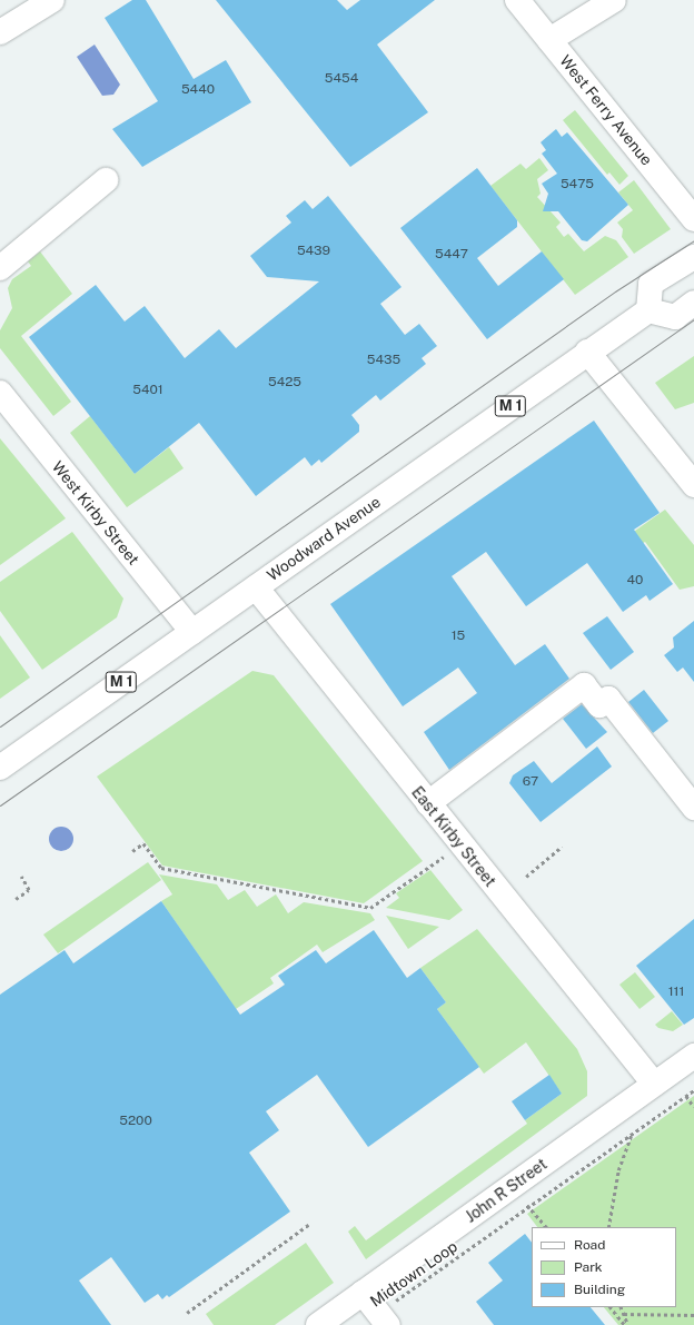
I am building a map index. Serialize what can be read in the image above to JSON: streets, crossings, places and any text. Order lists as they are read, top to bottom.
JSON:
{
  "streets": {
    "street": [
      "West Ferry Avenue",
      "M 1",
      "West Kirby Street",
      "Woodward Avenue",
      "East Kirby Street",
      "John R Street"
    ],
    "path": ["Midtown Loop"]
  },
  "crossings": [
    ["West Kirby Street", "Woodward Avenue"],
    ["Woodward Avenue", "East Kirby Street"],
    ["East Kirby Street", "John R Street"]
  ],
  "house_numbers": [
    "5454",
    "5440",
    "5475",
    "5439",
    "5447",
    "5435",
    "5425",
    "5401",
    "40",
    "15",
    "67",
    "111",
    "5200"
  ],
  "legend": ["Road", "Park", "Building"]
}
